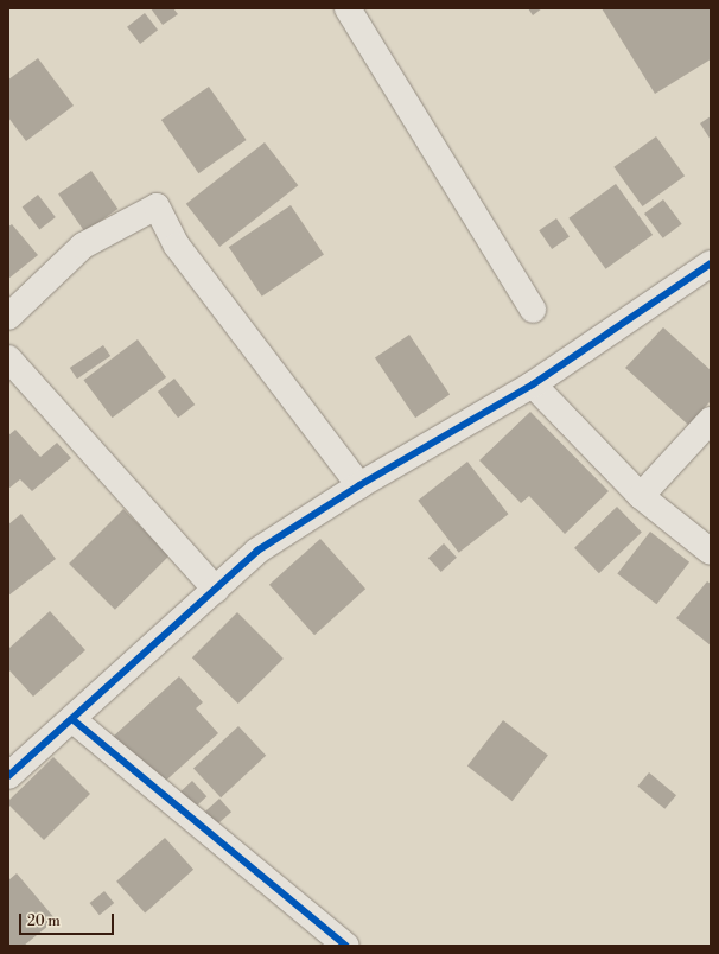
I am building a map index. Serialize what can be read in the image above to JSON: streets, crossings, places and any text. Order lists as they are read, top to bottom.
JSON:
{
  "scale_bar": "20 m"
}
